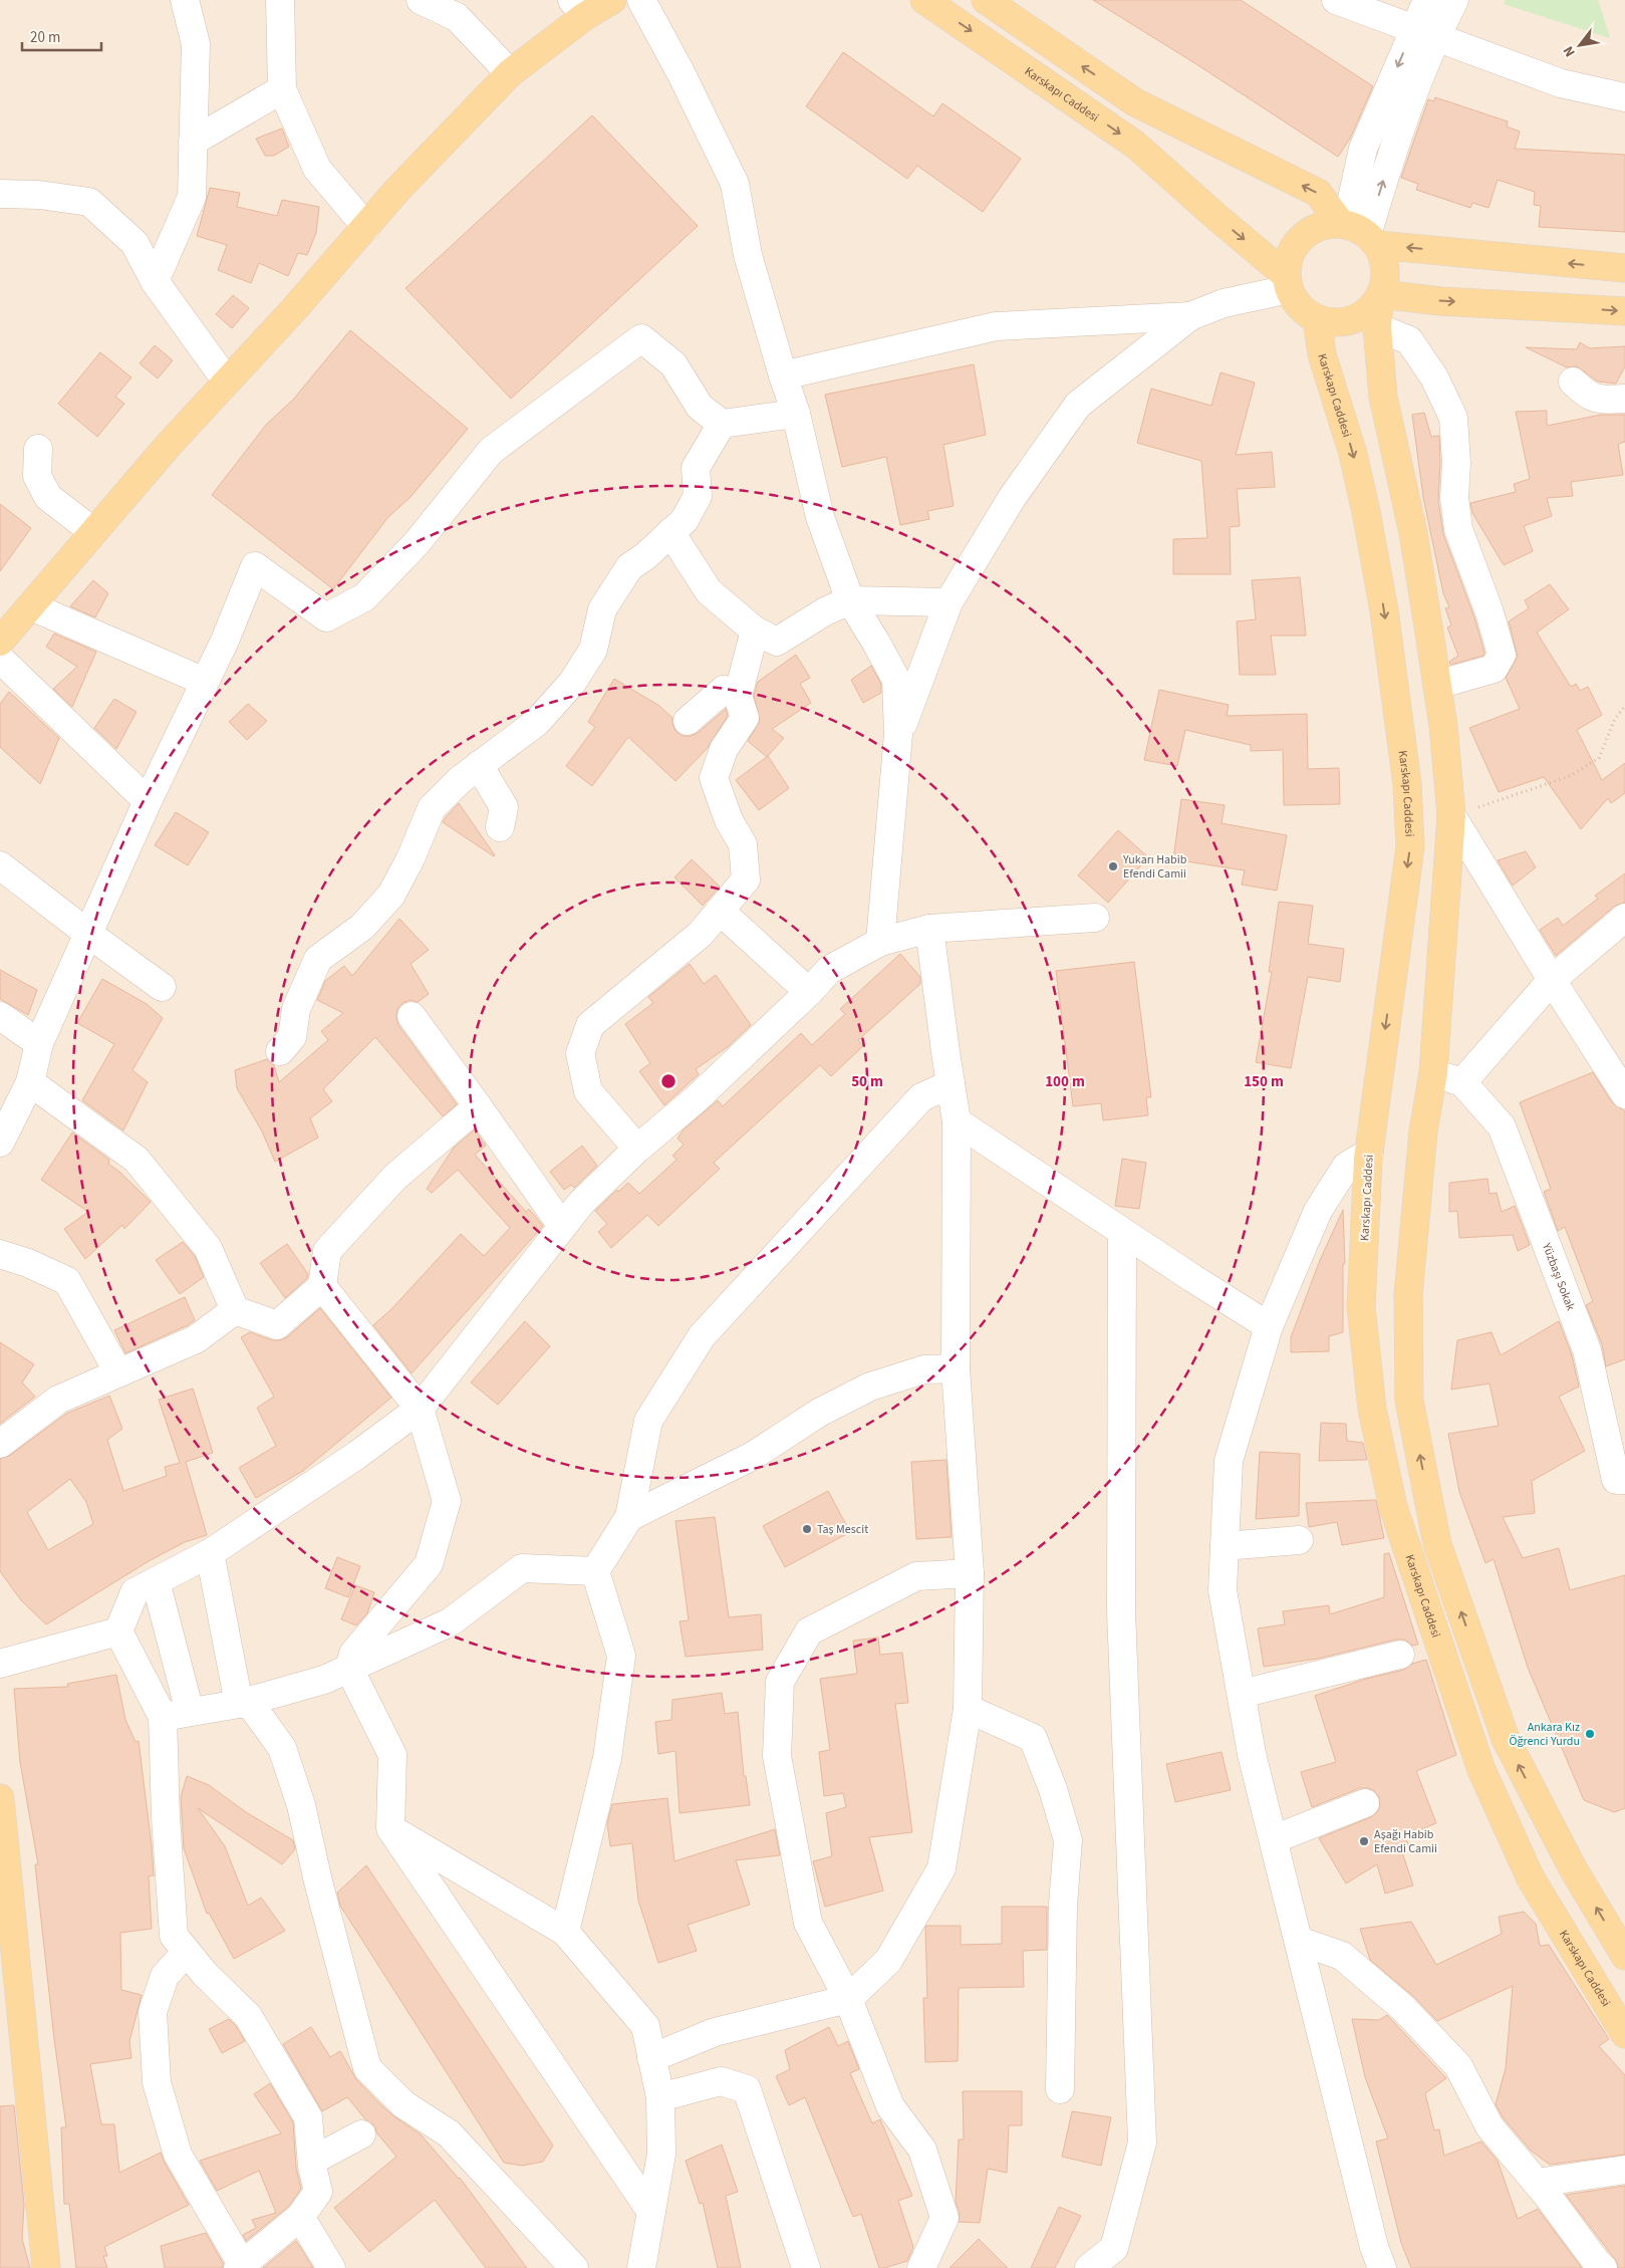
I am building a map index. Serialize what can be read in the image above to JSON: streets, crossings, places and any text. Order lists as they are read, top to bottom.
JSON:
{
  "streets": {
    "main road": ["Karskapı Caddesi"],
    "street": ["Yüzbaşı Sokak"]
  },
  "places": [
    "Yukarı Habib Efendi Camii",
    "Taş Mescit",
    "Ankara Kız Öğrenci Yurdu",
    "Aşağı Habib Efendi Camii"
  ],
  "scale_bar": "20 m",
  "north": "bottom left",
  "rings": ["50 m", "100 m", "150 m"]
}
